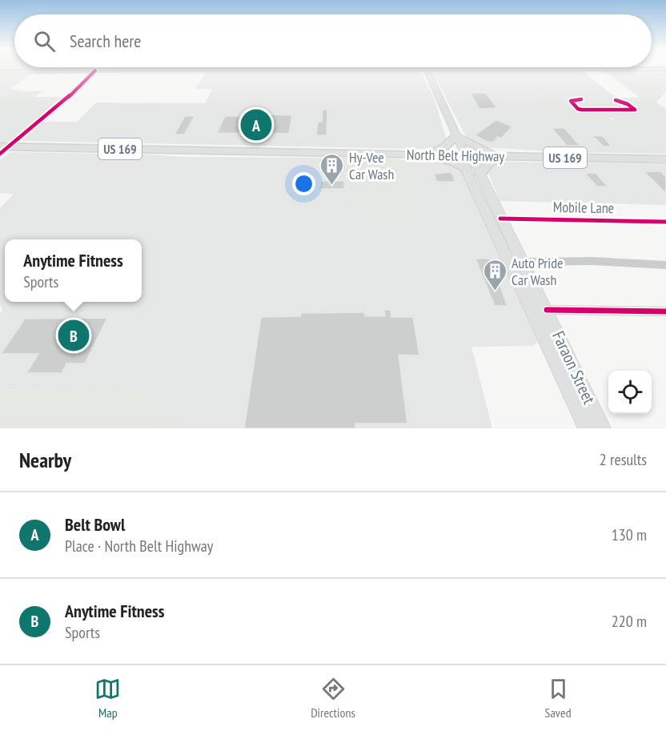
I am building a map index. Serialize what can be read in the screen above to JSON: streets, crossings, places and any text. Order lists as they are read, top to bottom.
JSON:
{
  "streets": {
    "main road": ["US 169", "North Belt Highway", "Faraon Street"],
    "street": ["Mobile Lane"]
  },
  "crossings": [
    ["North Belt Highway", "Faraon Street"],
    ["Mobile Lane", "Faraon Street"]
  ],
  "places": {
    "building": ["Hy-Vee Car Wash", "Auto Pride Car Wash"]
  },
  "page": {
    "search": "Search here",
    "pins": ["A", "B"],
    "popup": ["Anytime Fitness", "Sports"],
    "heading": ["Nearby", "2 results"],
    "list": [
      {
        "mark": "A",
        "name": "Belt Bowl",
        "note": "Place · North Belt Highway",
        "value": "130 m"
      },
      {
        "mark": "B",
        "name": "Anytime Fitness",
        "note": "Sports",
        "value": "220 m"
      }
    ],
    "nav": ["Map", "Directions", "Saved"]
  }
}
